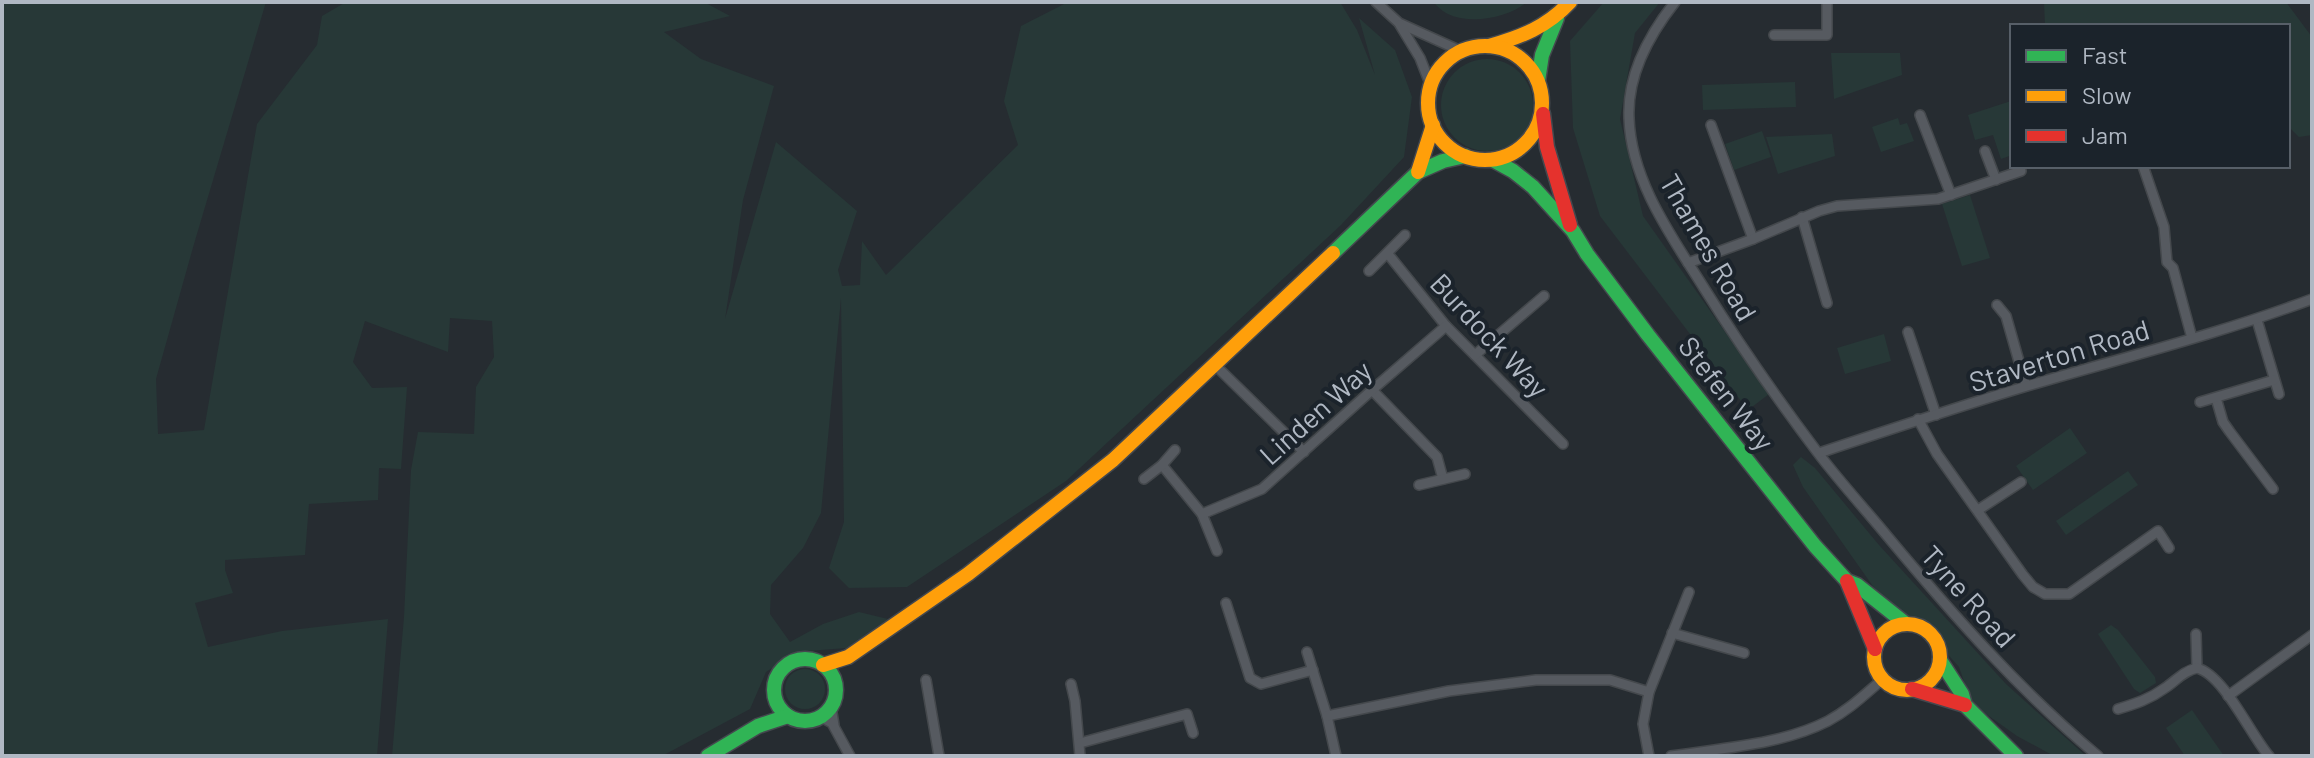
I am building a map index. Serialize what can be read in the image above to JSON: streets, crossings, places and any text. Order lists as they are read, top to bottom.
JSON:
{
  "streets": {
    "main road": ["Stefen Way"],
    "street": [
      "Thames Road",
      "Burdock Way",
      "Staverton Road",
      "Linden Way",
      "Tyne Road"
    ]
  },
  "crossings": [
    ["Thames Road", "Staverton Road"],
    ["Thames Road", "Tyne Road"],
    ["Burdock Way", "Linden Way"],
    ["Staverton Road", "Tyne Road"]
  ],
  "legend": ["Fast", "Slow", "Jam"]
}
